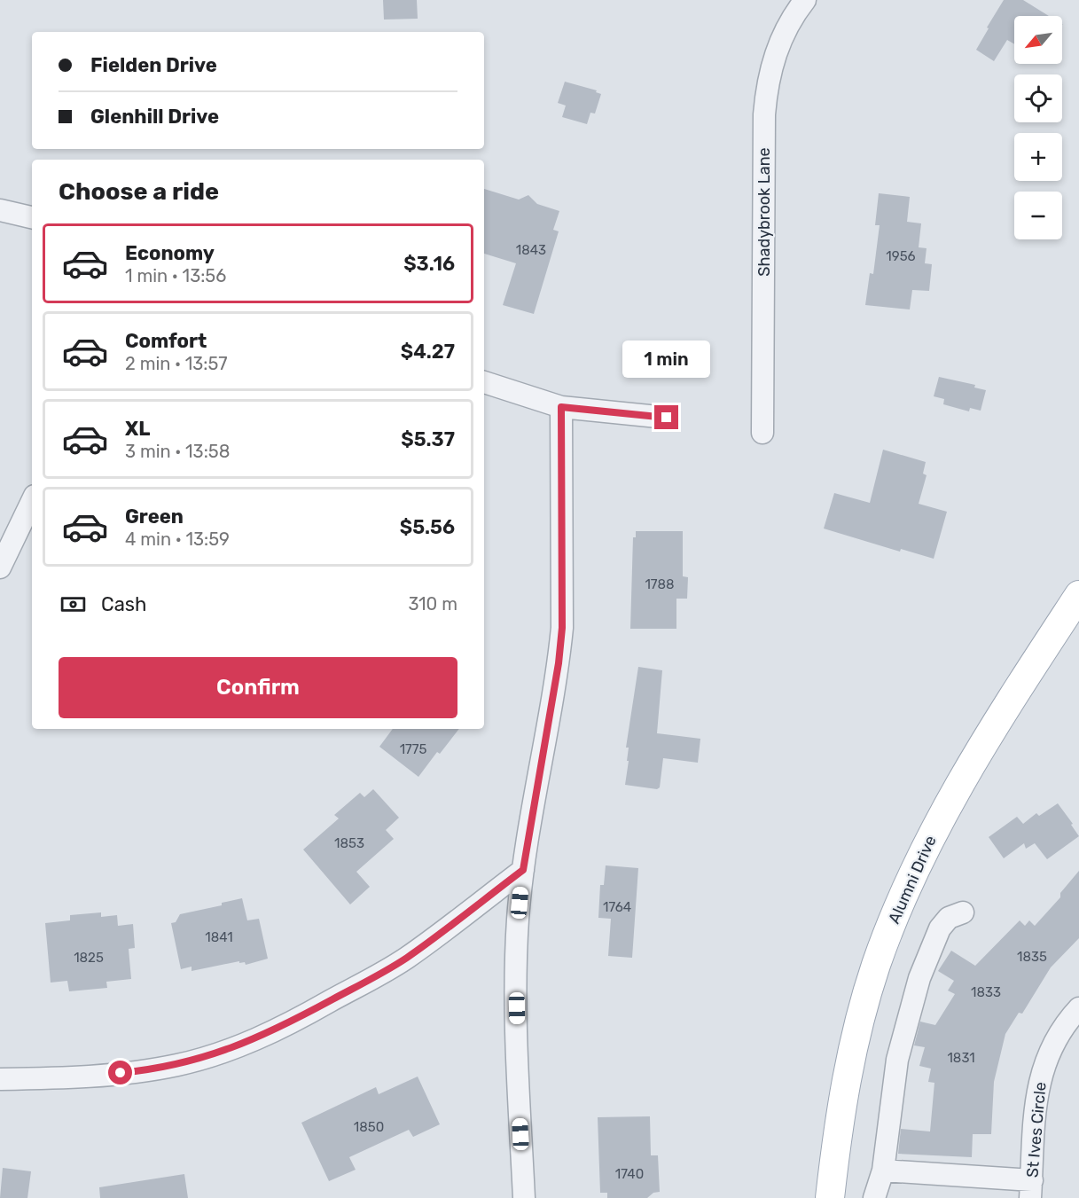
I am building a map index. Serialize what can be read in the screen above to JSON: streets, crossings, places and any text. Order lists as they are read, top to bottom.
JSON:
{
  "streets": {
    "main road": ["Alumni Drive"],
    "street": ["Shadybrook Lane", "St Ives Circle"]
  },
  "house_numbers": [
    "1843",
    "1956",
    "1788",
    "1775",
    "1853",
    "1764",
    "1841",
    "1835",
    "1825",
    "1833",
    "1831",
    "1850",
    "1740"
  ],
  "north": "bottom left",
  "page": {
    "map_buttons": ["+", "−"],
    "banner": ["Fielden Drive", "Glenhill Drive"],
    "heading": "Choose a ride",
    "list": [
      {
        "name": "Economy",
        "note": "1 min · 13:56",
        "value": "$3.16"
      },
      {
        "name": "Comfort",
        "note": "2 min · 13:57",
        "value": "$4.27"
      },
      {
        "name": "XL",
        "note": "3 min · 13:58",
        "value": "$5.37"
      },
      {
        "name": "Green",
        "note": "4 min · 13:59",
        "value": "$5.56"
      }
    ],
    "bubble": "1 min",
    "pay": ["Cash", "310 m"],
    "buttons": "Confirm"
  }
}
